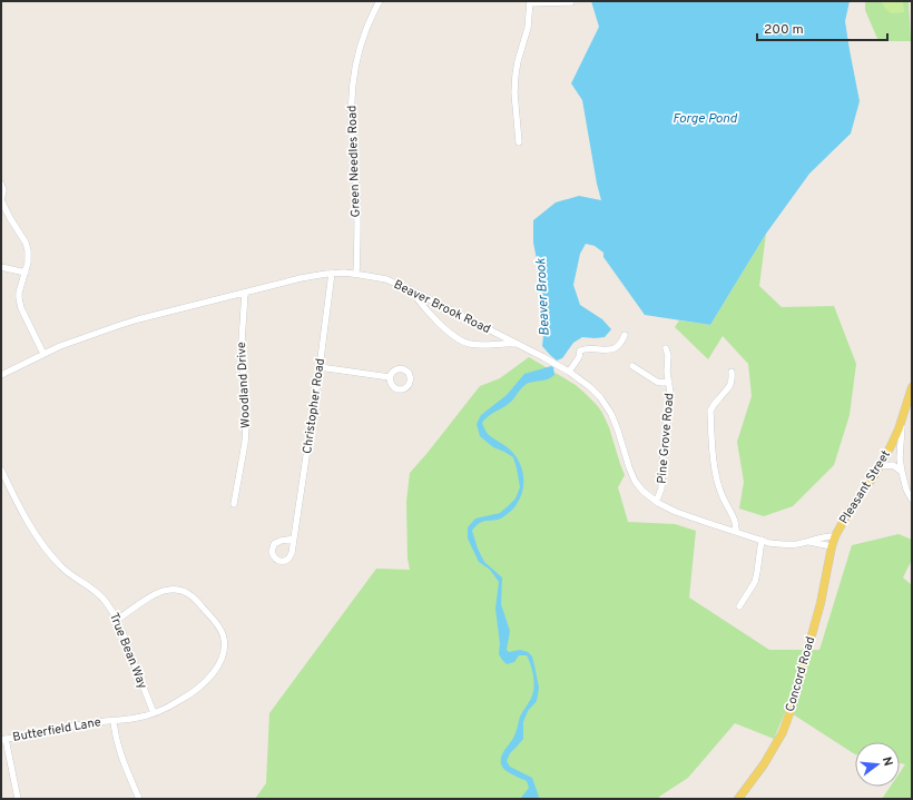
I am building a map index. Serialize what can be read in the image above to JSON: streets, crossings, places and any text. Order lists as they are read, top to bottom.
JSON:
{
  "streets": {
    "main road": ["Pleasant Street", "Concord Road"],
    "street": [
      "Green Needles Road",
      "Beaver Brook Road",
      "Woodland Drive",
      "Christopher Road",
      "Pine Grove Road",
      "True Bean Way",
      "Butterfield Lane"
    ]
  },
  "crossings": [
    ["Green Needles Road", "Beaver Brook Road"],
    ["Beaver Brook Road", "Woodland Drive"],
    ["Beaver Brook Road", "Christopher Road"],
    ["Beaver Brook Road", "Pine Grove Road"],
    ["Beaver Brook Road", "Pleasant Street"],
    ["Beaver Brook Road", "Concord Road"],
    ["Pleasant Street", "Concord Road"],
    ["True Bean Way", "Butterfield Lane"]
  ],
  "water": ["Forge Pond", "Beaver Brook"],
  "scale_bar": "200 m",
  "north": "right"
}
